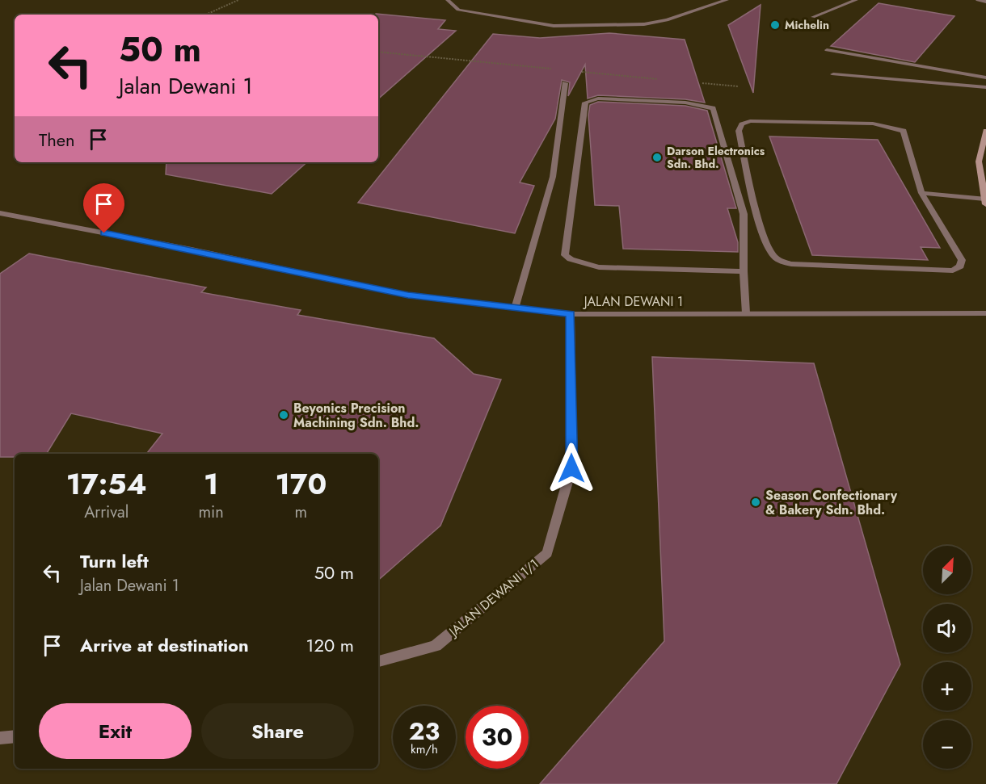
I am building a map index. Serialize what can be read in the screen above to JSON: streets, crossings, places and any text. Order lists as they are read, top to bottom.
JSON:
{
  "streets": {
    "street": ["JALAN DEWANI 1", "JALAN DEWANI 1/1"]
  },
  "crossings": [
    ["JALAN DEWANI 1", "JALAN DEWANI 1/1"]
  ],
  "places": [
    "Michelin",
    "Darson Electronics Sdn. Bhd.",
    "Beyonics Precision Machining Sdn. Bhd.",
    "Season Confectionary & Bakery Sdn. Bhd."
  ],
  "north": "top right",
  "page": {
    "turn": ["50 m", "Jalan Dewani 1"],
    "then": "Then",
    "eta": [
      "17:54",
      "Arrival",
      "1",
      "min",
      "170",
      "m"
    ],
    "list": [
      {
        "name": "Turn left",
        "note": "Jalan Dewani 1",
        "value": "50 m"
      },
      {
        "name": "Arrive at destination",
        "value": "120 m"
      }
    ],
    "map_buttons": ["+", "−"],
    "buttons": ["Exit", "Share"],
    "speed": "23 km/h",
    "limit": "30"
  }
}
